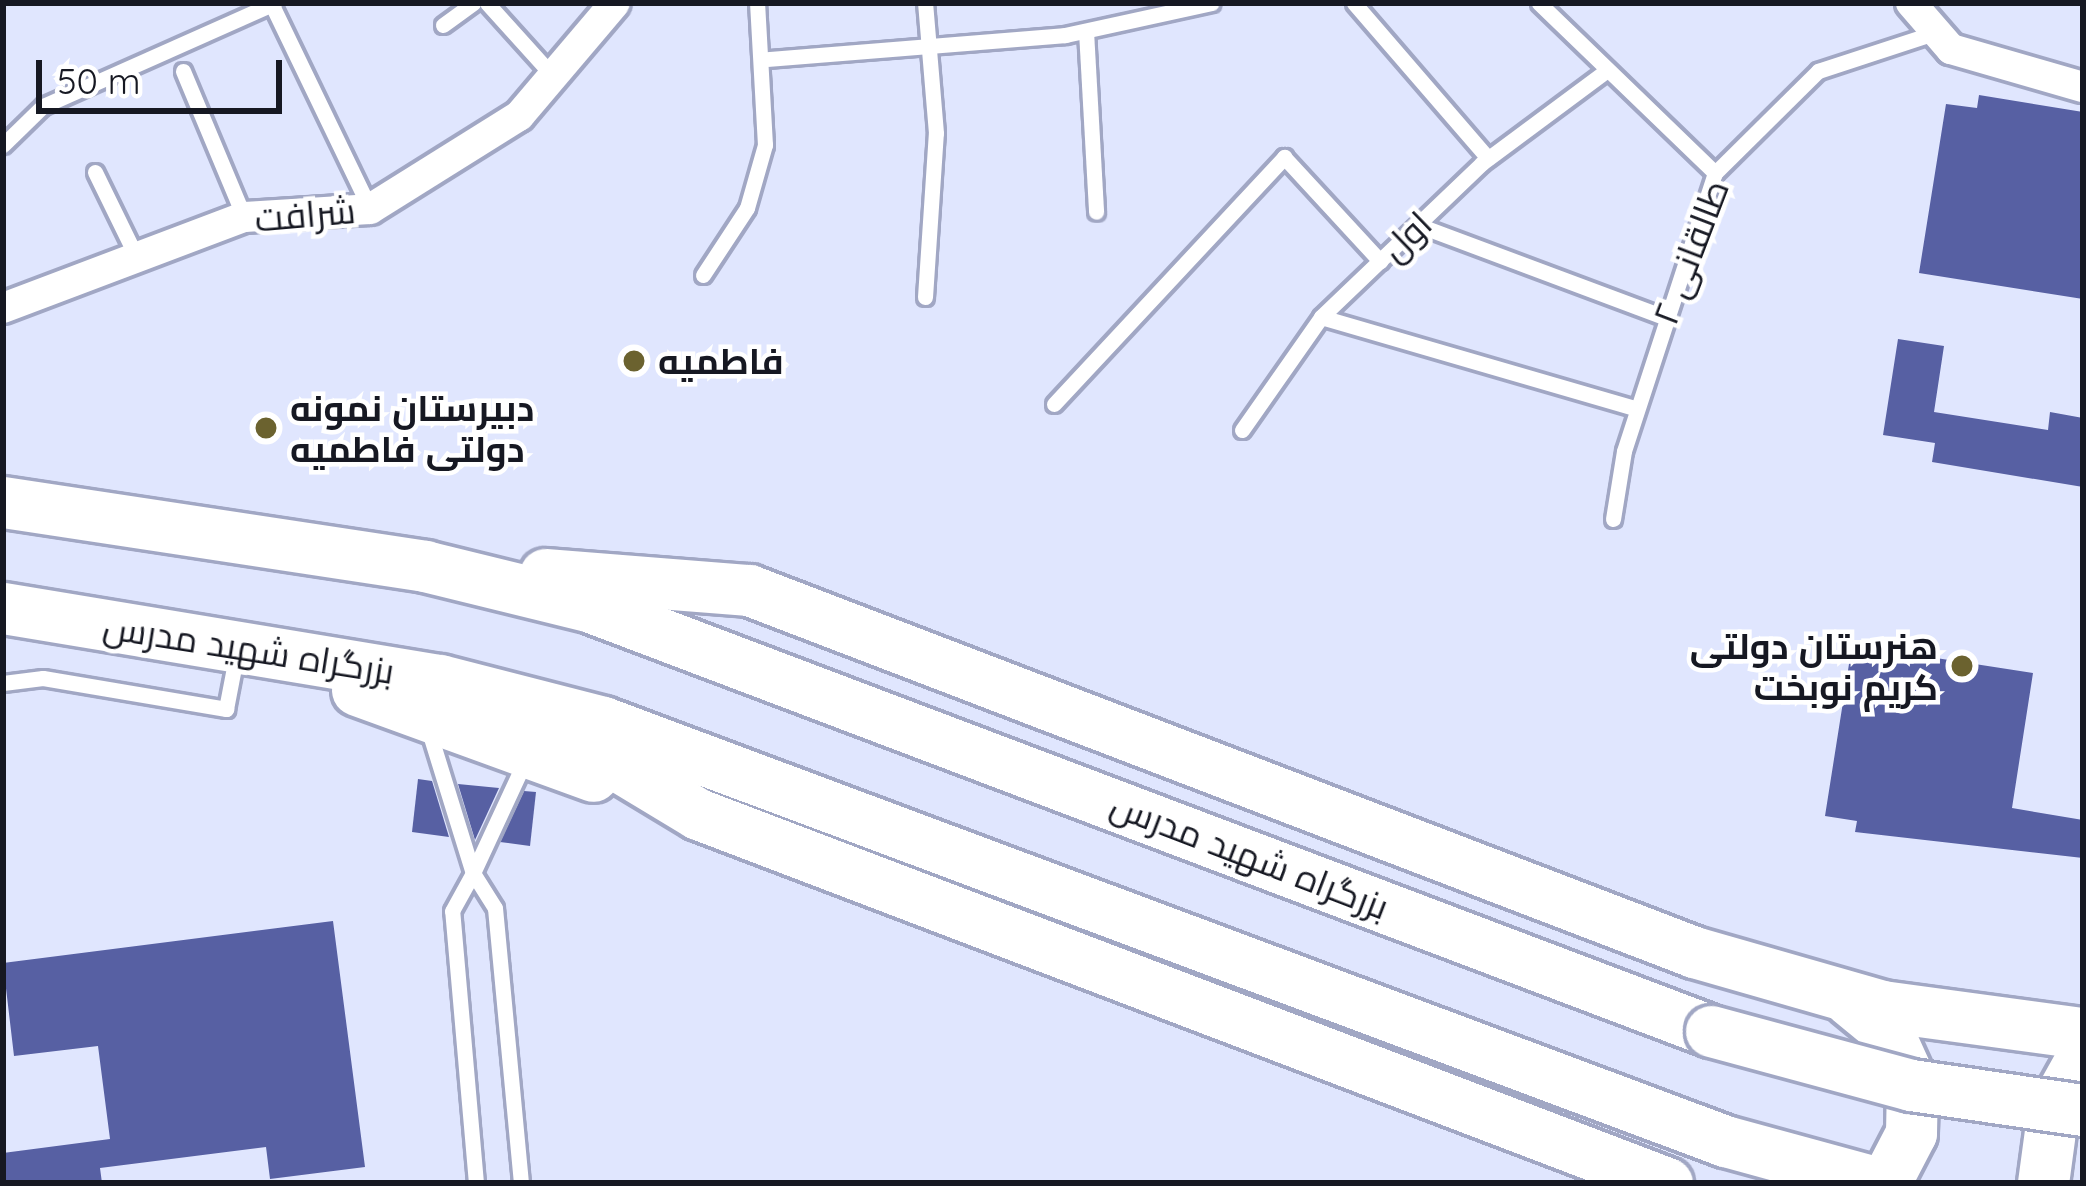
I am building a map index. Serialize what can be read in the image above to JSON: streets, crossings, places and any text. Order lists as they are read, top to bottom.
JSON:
{
  "streets": {
    "highway": ["بزرگراه شهید مدرس"],
    "street": ["شرافت"],
    "lane": ["اول", "طالقانی ۲"]
  },
  "places": ["فاطمیه", "دبیرستان نمونه دولتی فاطمیه", "هنرستان دولتی کریم نوبخت"],
  "scale_bar": "50 m"
}
